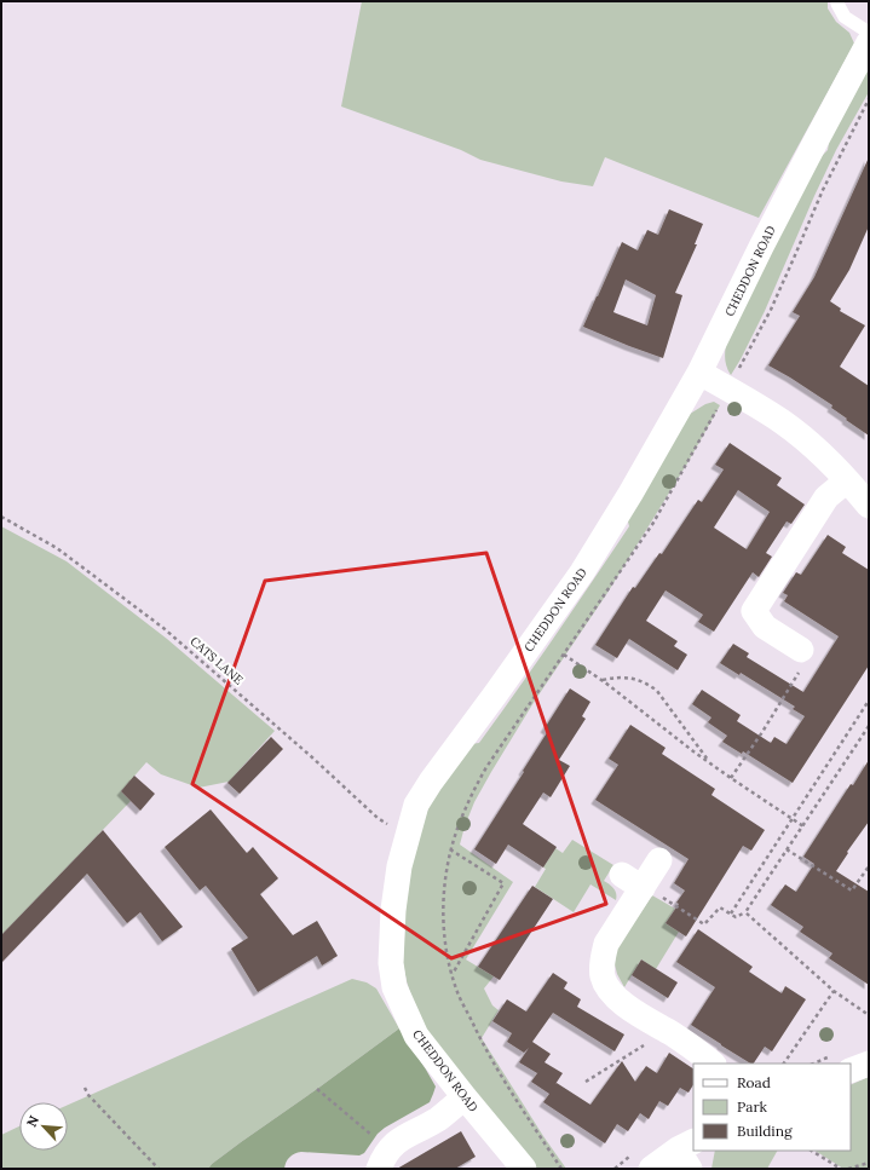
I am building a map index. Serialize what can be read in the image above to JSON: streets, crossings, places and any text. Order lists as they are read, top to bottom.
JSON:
{
  "streets": {
    "street": ["CHEDDON ROAD"],
    "path": ["CATS LANE"]
  },
  "crossings": [
    ["CHEDDON ROAD", "CATS LANE"]
  ],
  "legend": ["Road", "Park", "Building"],
  "north": "top left"
}
